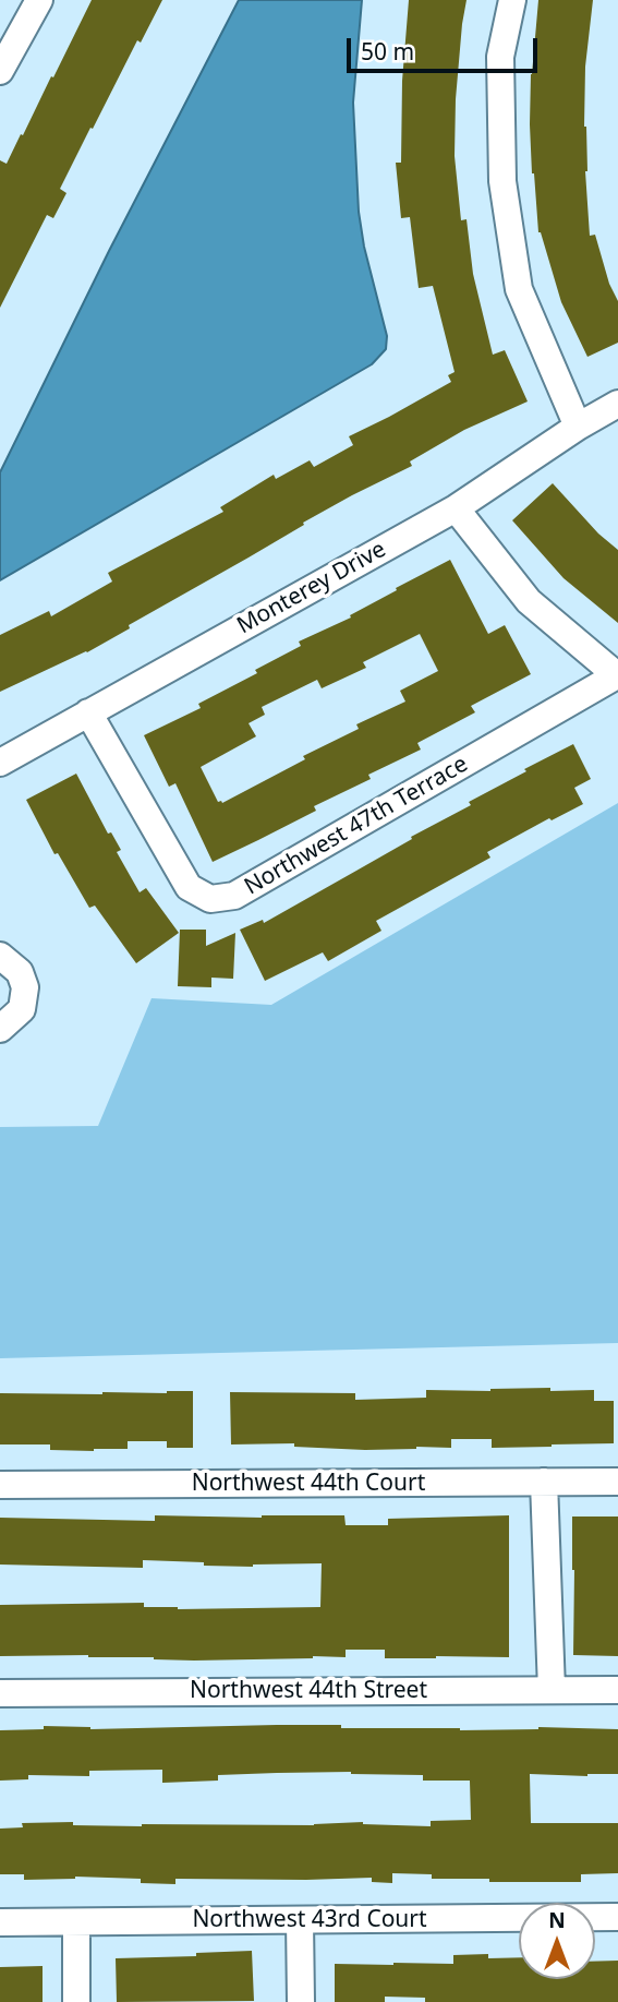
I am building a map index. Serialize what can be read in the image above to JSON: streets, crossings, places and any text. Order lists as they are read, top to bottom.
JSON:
{
  "streets": {
    "street": [
      "Monterey Drive",
      "Northwest 47th Terrace",
      "Northwest 44th Court",
      "Northwest 44th Street",
      "Northwest 43rd Court"
    ]
  },
  "crossings": [
    ["Monterey Drive", "Northwest 47th Terrace"]
  ],
  "scale_bar": "50 m",
  "north": "top"
}
